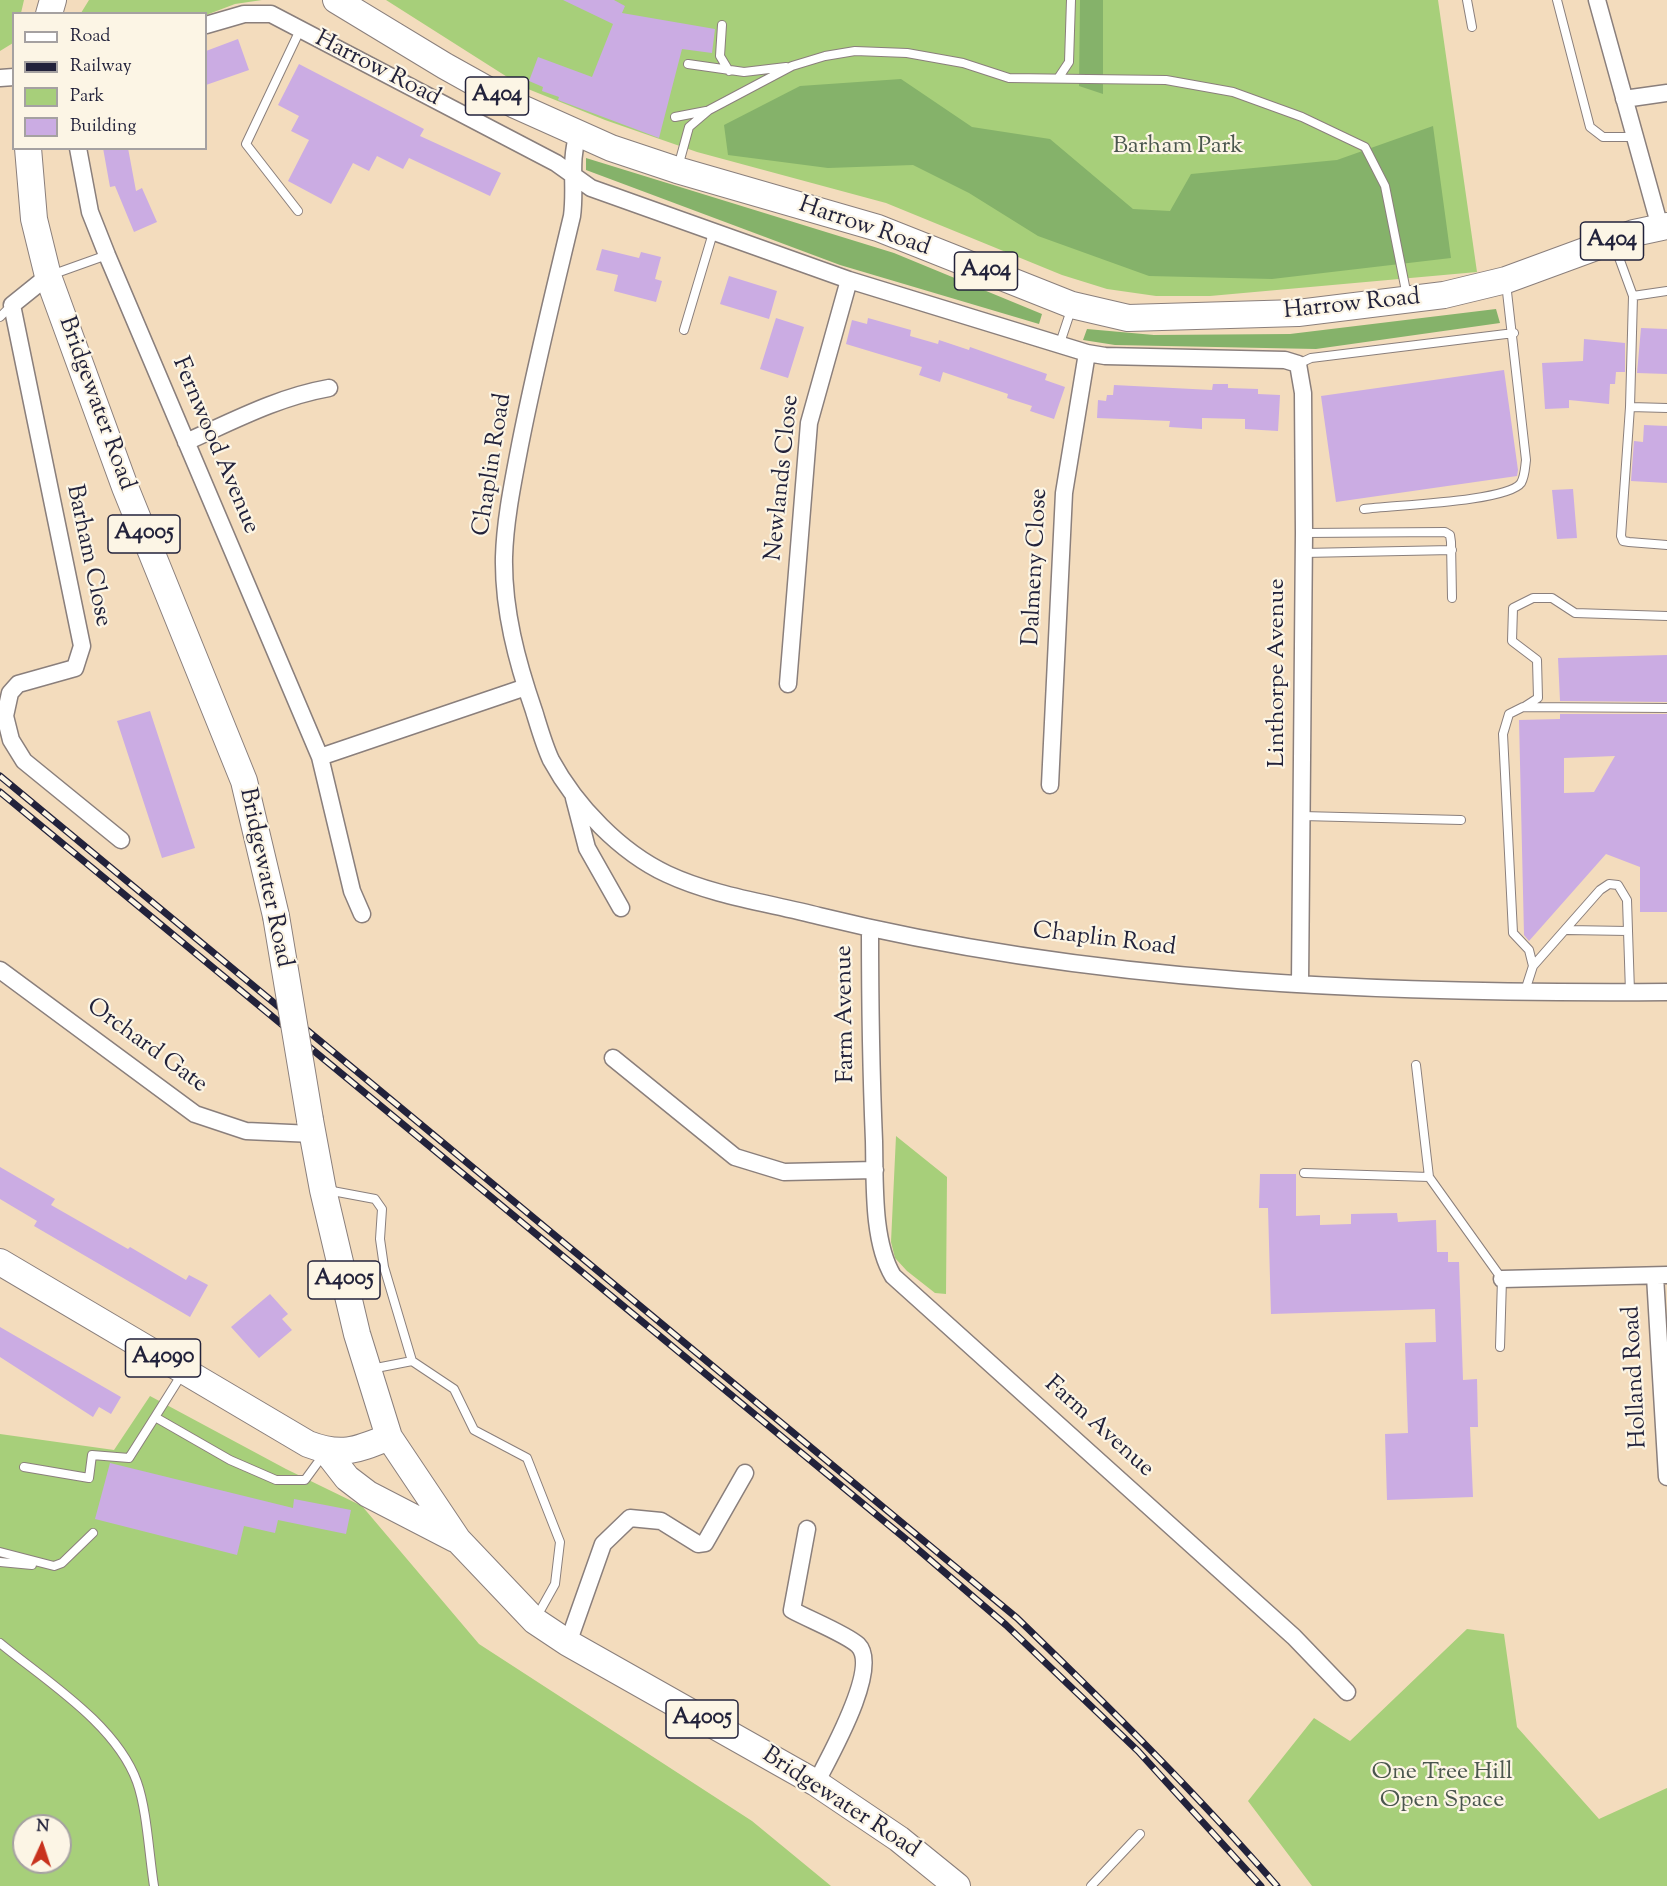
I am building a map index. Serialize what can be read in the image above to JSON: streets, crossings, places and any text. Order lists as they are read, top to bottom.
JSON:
{
  "streets": {
    "main road": [
      "Harrow Road",
      "A404",
      "Bridgewater Road",
      "A4005",
      "A4090"
    ],
    "street": [
      "Fernwood Avenue",
      "Chaplin Road",
      "Newlands Close",
      "Barham Close",
      "Dalmeny Close",
      "Linthorpe Avenue",
      "Farm Avenue",
      "Orchard Gate",
      "Holland Road"
    ]
  },
  "crossings": [
    ["Harrow Road", "Chaplin Road"],
    ["Harrow Road", "Newlands Close"],
    ["Harrow Road", "Dalmeny Close"],
    ["Harrow Road", "Linthorpe Avenue"],
    ["Bridgewater Road", "Barham Close"],
    ["Bridgewater Road", "Orchard Gate"],
    ["Bridgewater Road", "A4090"],
    ["Chaplin Road", "Linthorpe Avenue"],
    ["Chaplin Road", "Farm Avenue"]
  ],
  "parks": ["Barham Park", "One Tree Hill Open Space"],
  "legend": [
    "Road",
    "Railway",
    "Park",
    "Building"
  ],
  "north": "top"
}
